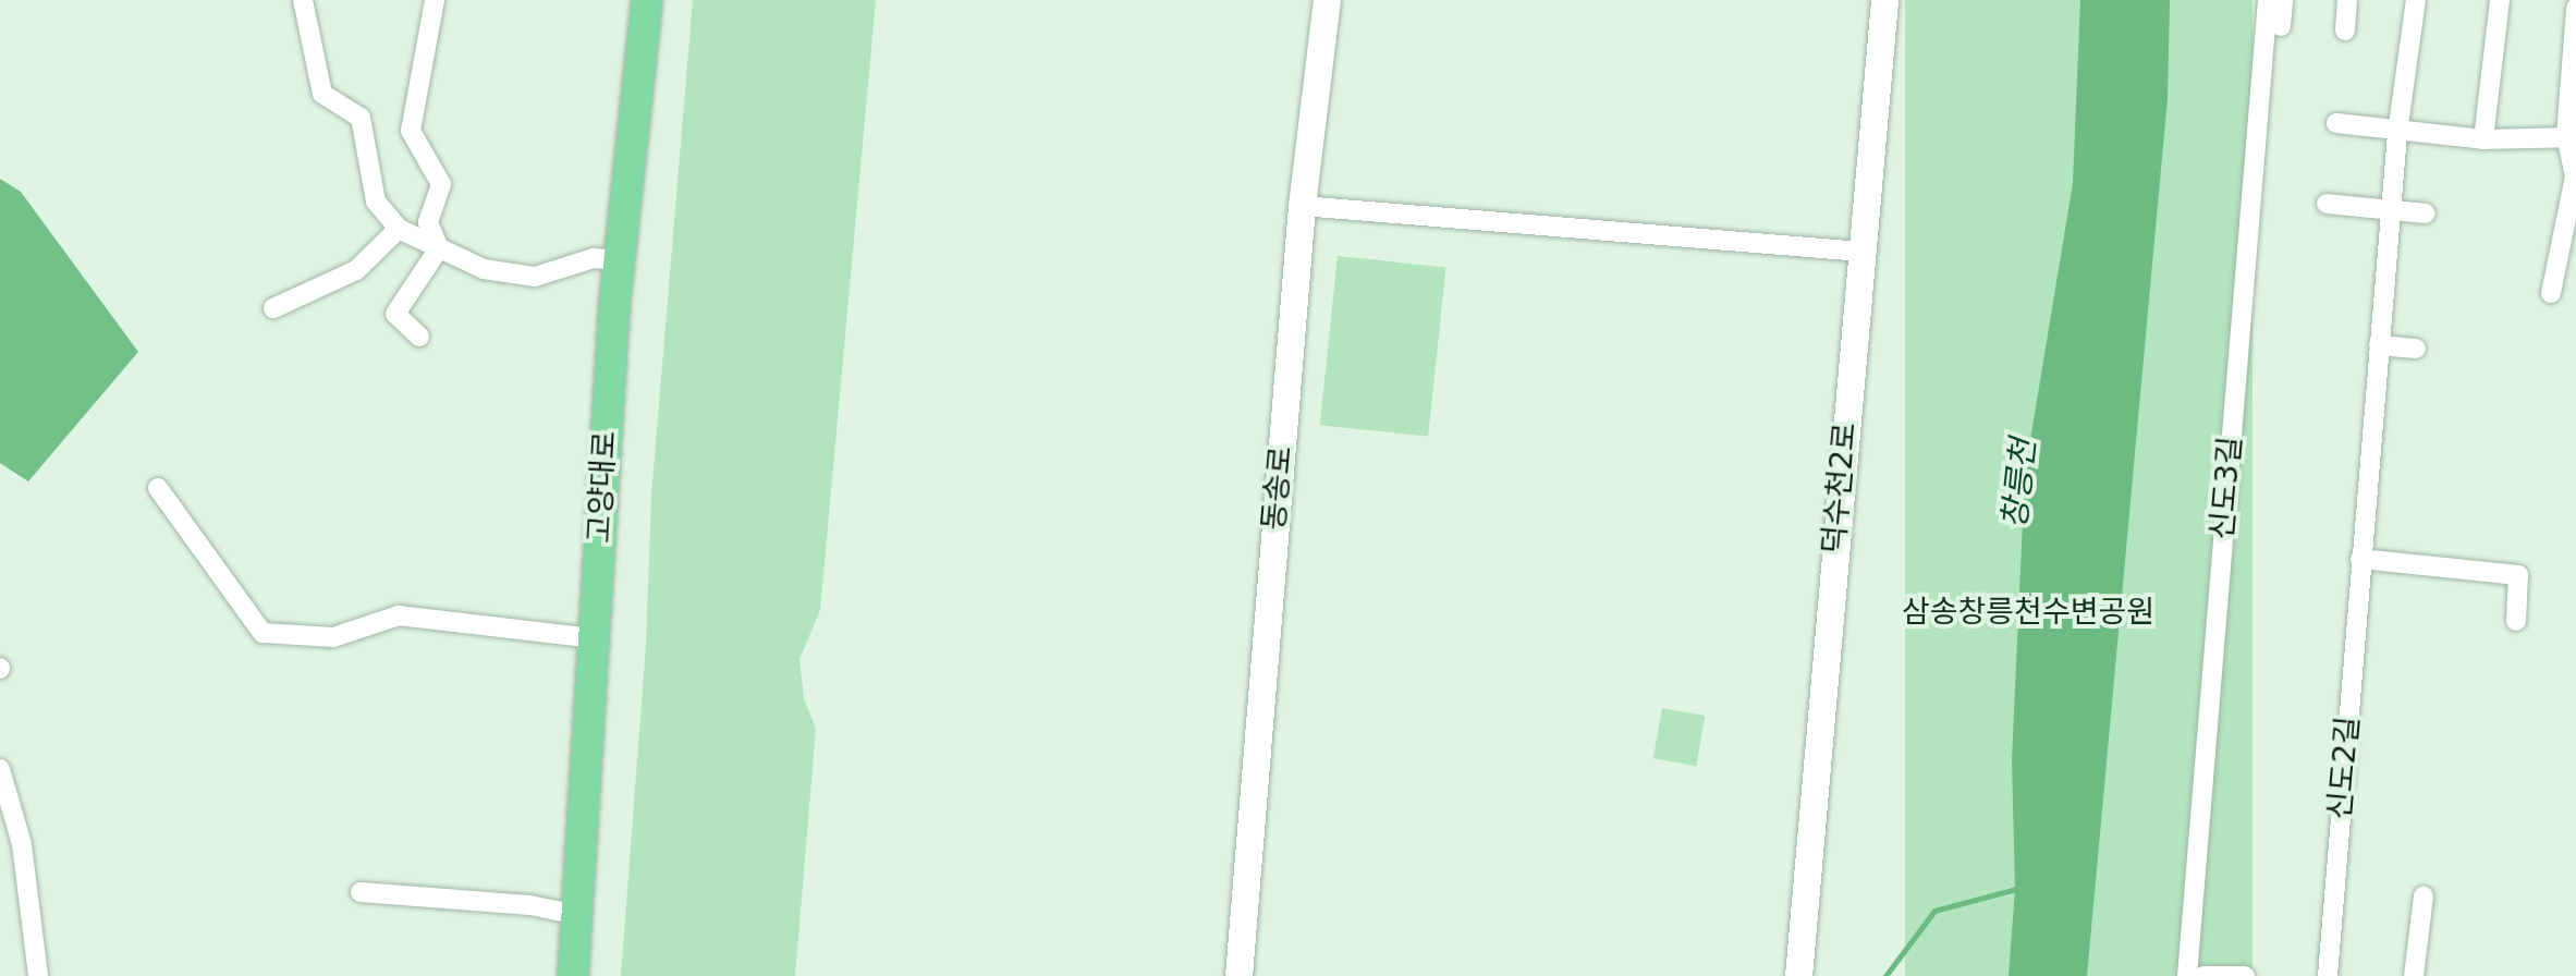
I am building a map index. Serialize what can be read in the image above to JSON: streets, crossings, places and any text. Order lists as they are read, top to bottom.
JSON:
{
  "streets": {
    "main road": ["고양대로"],
    "street": [
      "동송로",
      "덕수천2로",
      "신도3길",
      "신도2길"
    ]
  },
  "water": ["창릉천"],
  "parks": ["삼송창릉천수변공원"]
}
